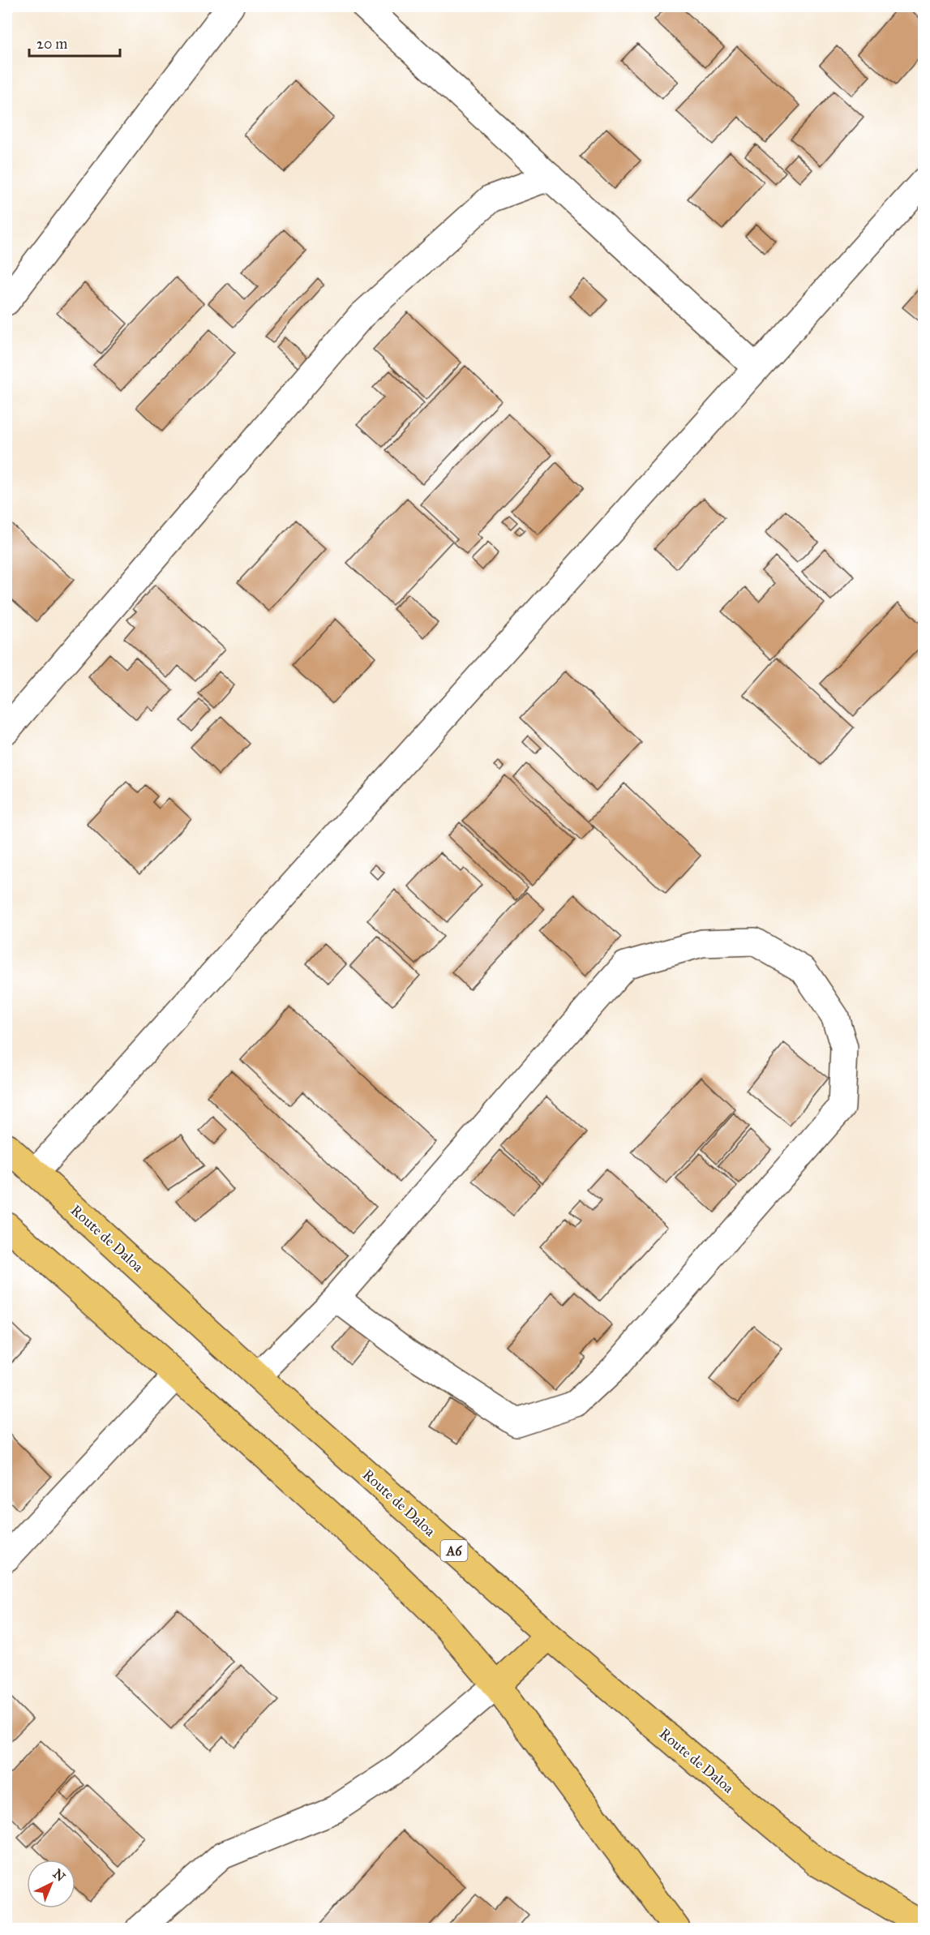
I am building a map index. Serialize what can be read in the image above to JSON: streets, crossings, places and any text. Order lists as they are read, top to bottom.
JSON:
{
  "streets": {
    "highway": ["Route de Daloa", "A6"]
  },
  "scale_bar": "20 m",
  "north": "top right"
}
